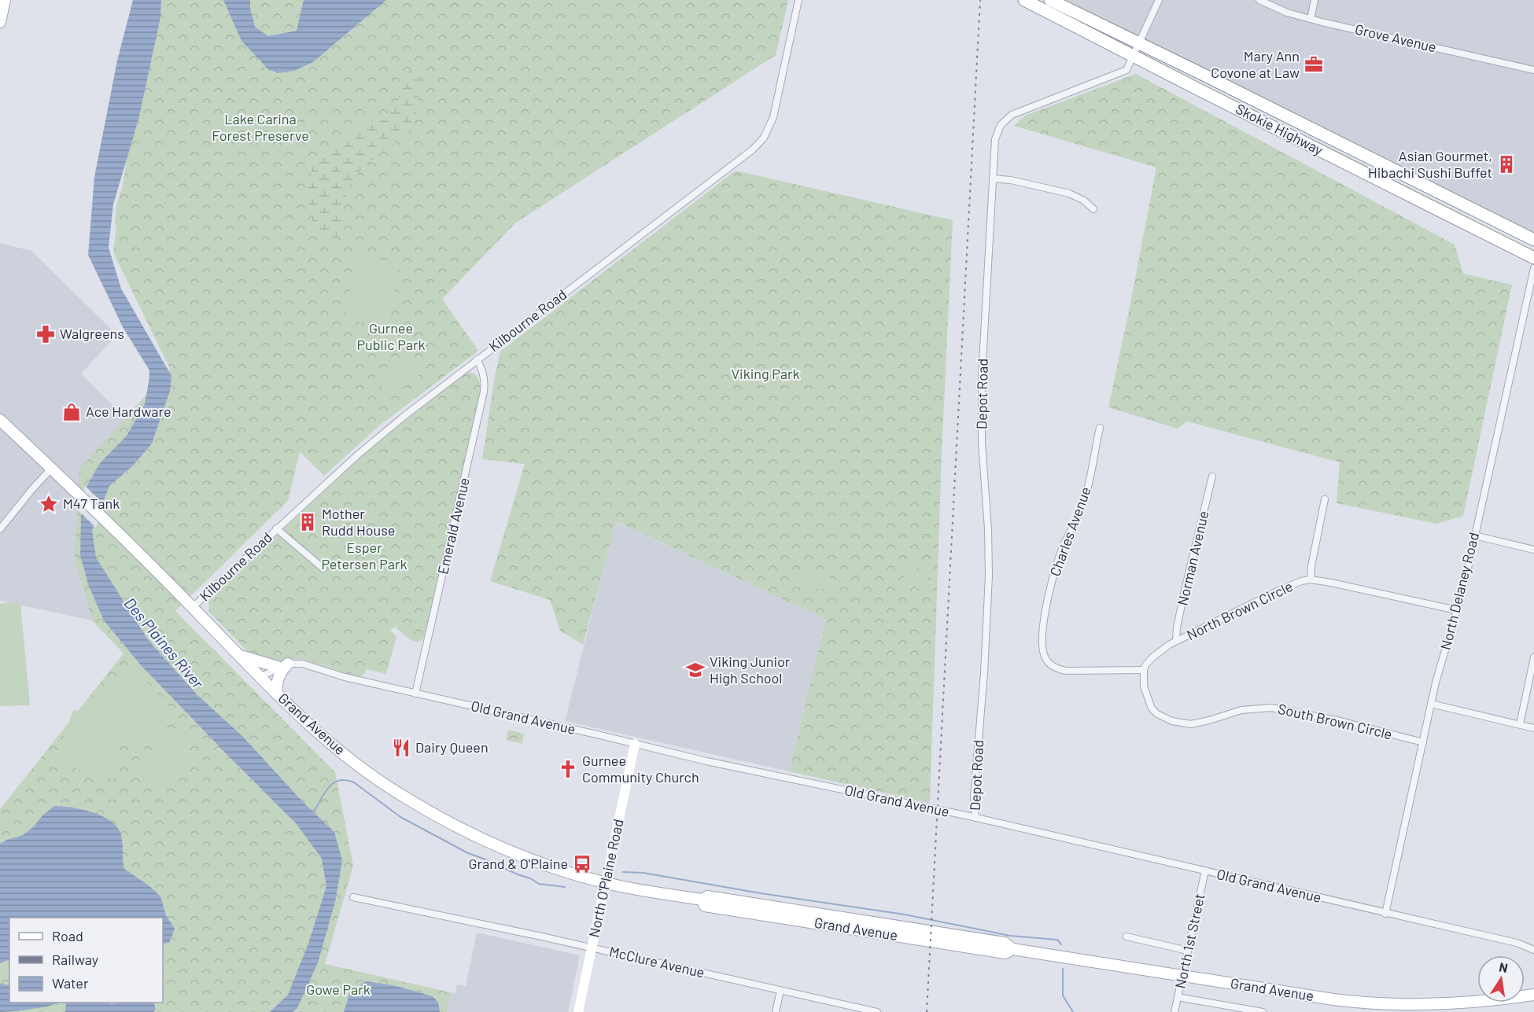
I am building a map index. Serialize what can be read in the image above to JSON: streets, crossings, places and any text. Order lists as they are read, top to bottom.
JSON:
{
  "streets": {
    "highway": ["Skokie Highway"],
    "main road": ["Grand Avenue"],
    "street": [
      "Grove Avenue",
      "Kilbourne Road",
      "Depot Road",
      "Emerald Avenue",
      "Charles Avenue",
      "Norman Avenue",
      "North Delaney Road",
      "North Brown Circle",
      "Old Grand Avenue",
      "South Brown Circle",
      "North O'Plaine Road",
      "North 1st Street",
      "McClure Avenue"
    ]
  },
  "crossings": [
    ["Skokie Highway", "Depot Road"],
    ["Kilbourne Road", "Emerald Avenue"],
    ["Kilbourne Road", "Grand Avenue"],
    ["Depot Road", "Old Grand Avenue"],
    ["Emerald Avenue", "Old Grand Avenue"],
    ["Charles Avenue", "North Brown Circle"],
    ["Charles Avenue", "South Brown Circle"],
    ["Norman Avenue", "North Brown Circle"],
    ["North Delaney Road", "North Brown Circle"],
    ["North Delaney Road", "Old Grand Avenue"],
    ["North Delaney Road", "South Brown Circle"],
    ["North Brown Circle", "South Brown Circle"],
    ["Old Grand Avenue", "North O'Plaine Road"],
    ["Old Grand Avenue", "North 1st Street"],
    ["Grand Avenue", "North O'Plaine Road"],
    ["Grand Avenue", "North 1st Street"],
    ["North O'Plaine Road", "McClure Avenue"]
  ],
  "water": ["Des Plaines River"],
  "parks": [
    "Lake Carina Forest Preserve",
    "Gurnee Public Park",
    "Viking Park",
    "Esper Petersen Park",
    "Gowe Park"
  ],
  "places": {
    "office": ["Mary Ann Covone at Law"],
    "building": ["Asian Gourmet, Hibachi Sushi Buffet", "Mother Rudd House"],
    "pharmacy": ["Walgreens"],
    "shop": ["Ace Hardware"],
    "place": ["M47 Tank"],
    "school or university": ["Viking Junior High School"],
    "restaurant": ["Dairy Queen"],
    "church": ["Gurnee Community Church"],
    "bus stop": ["Grand & O'Plaine"]
  },
  "legend": ["Road", "Railway", "Water"],
  "north": "top"
}
